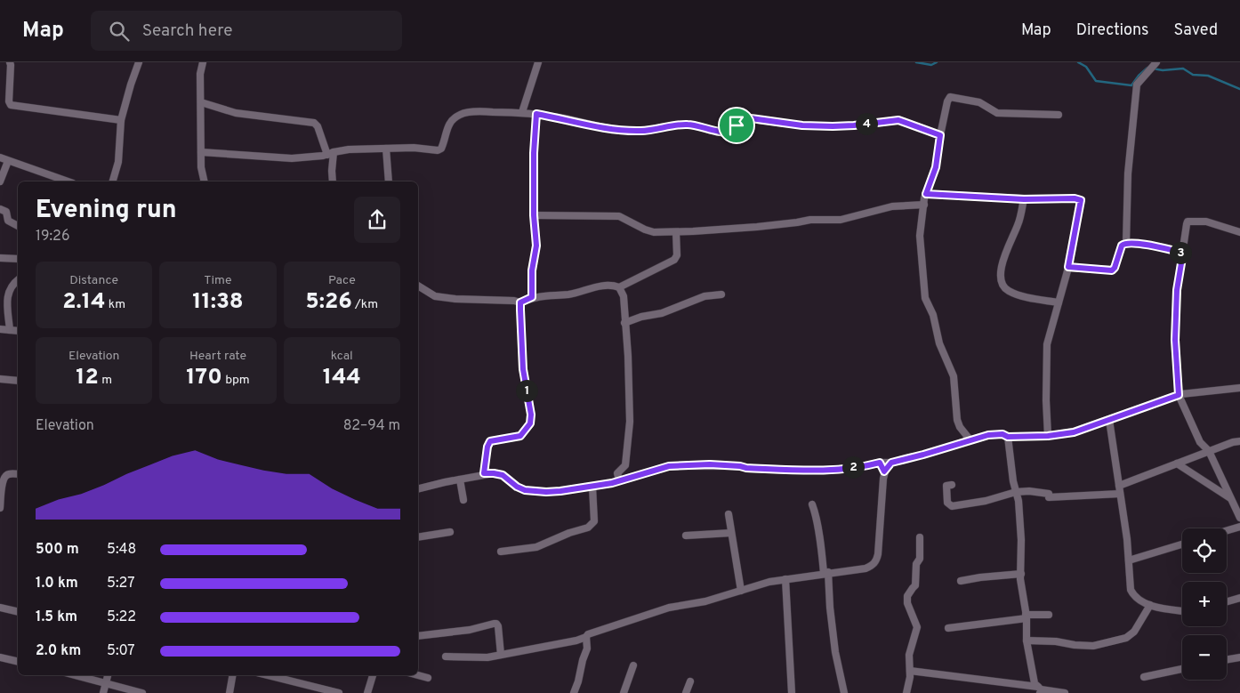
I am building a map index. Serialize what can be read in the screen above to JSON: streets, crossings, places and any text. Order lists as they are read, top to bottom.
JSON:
{
  "page": {
    "header": "Map",
    "search": "Search here",
    "nav": ["Map", "Directions", "Saved"],
    "pins": [
      "4",
      "3",
      "1",
      "2"
    ],
    "heading": ["Evening run", "19:26"],
    "stats": [
      ["Distance", "2.14 km"],
      ["Time", "11:38"],
      ["Pace", "5:26 /km"],
      ["Elevation", "12 m"],
      ["Heart rate", "170 bpm"],
      ["kcal", "144"]
    ],
    "chart": ["Elevation", "82–94 m"],
    "map_buttons": ["+", "−"],
    "list": [
      {
        "name": "500 m",
        "note": "5:48"
      },
      {
        "name": "1.0 km",
        "note": "5:27"
      },
      {
        "name": "1.5 km",
        "note": "5:22"
      },
      {
        "name": "2.0 km",
        "note": "5:07"
      }
    ]
  }
}
